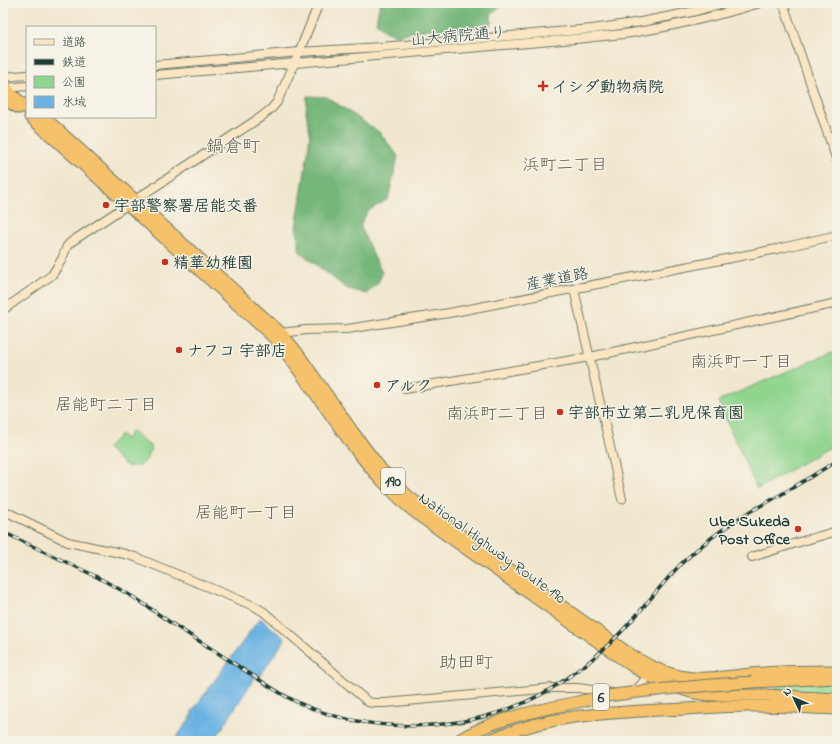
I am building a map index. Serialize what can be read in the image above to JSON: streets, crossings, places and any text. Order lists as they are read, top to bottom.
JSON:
{
  "streets": {
    "highway": ["190", "National Highway Route 190", "6"],
    "street": ["山大病院通り", "産業道路"]
  },
  "crossings": [
    ["産業道路", "National Highway Route 190"],
    ["190", "National Highway Route 190"]
  ],
  "districts": [
    "鍋倉町",
    "浜町二丁目",
    "南浜町一丁目",
    "居能町二丁目",
    "南浜町二丁目",
    "居能町一丁目",
    "助田町"
  ],
  "places": {
    "health": ["イシダ動物病院"],
    "other": [
      "宇部警察署居能交番",
      "精華幼稚園",
      "ナフコ 宇部店",
      "アルク",
      "宇部市立第二乳児保育園",
      "Ube Sukeda Post Office"
    ]
  },
  "legend": [
    "道路",
    "鉄道",
    "公園",
    "水域"
  ],
  "north": "top left"
}
